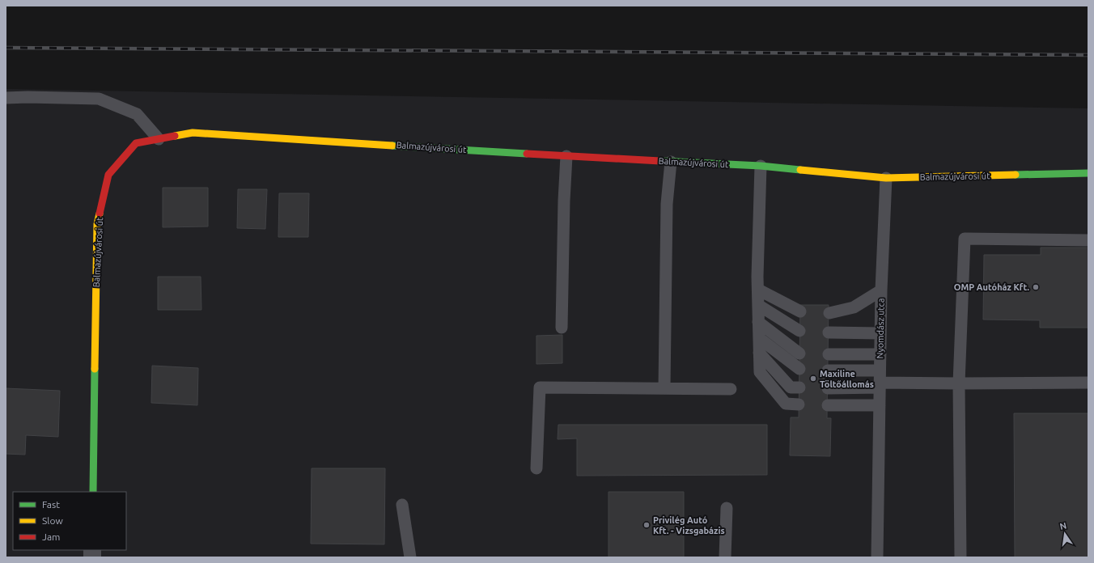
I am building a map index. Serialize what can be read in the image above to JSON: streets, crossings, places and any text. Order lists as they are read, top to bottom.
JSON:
{
  "streets": {
    "street": ["Balmazújvárosi út"],
    "lane": ["Nyomdász utca"]
  },
  "crossings": [
    ["Balmazújvárosi út", "Nyomdász utca"]
  ],
  "places": ["OMP Autóház Kft.", "Maxiline Töltőállomás", "Privilég Autó Kft. - Vizsgabázis"],
  "legend": ["Fast", "Slow", "Jam"],
  "north": "top"
}
